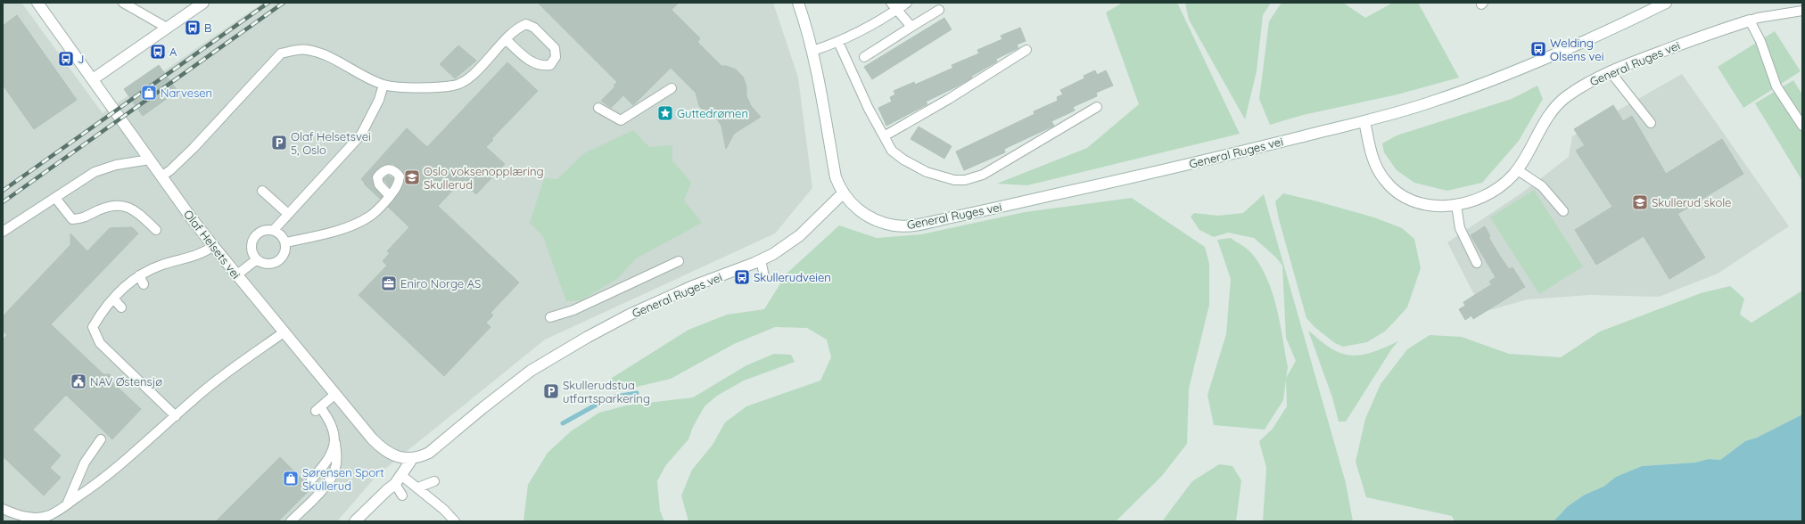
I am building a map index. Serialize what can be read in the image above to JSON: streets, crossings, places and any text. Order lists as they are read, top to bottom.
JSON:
{
  "streets": {
    "street": ["General Ruges vei", "Olaf Helsets vei"]
  },
  "crossings": [
    ["General Ruges vei", "Olaf Helsets vei"]
  ],
  "places": {
    "bus stop": [
      "B",
      "Welding Olsens vei",
      "A",
      "J",
      "Skullerudveien"
    ],
    "shop": ["Narvesen", "Sørensen Sport Skullerud"],
    "place": ["Guttedrømen"],
    "parking": ["Olaf Helsetsvei 5, Oslo", "Skullerudstua utfartsparkering"],
    "school or university": ["Oslo voksenopplæring Skullerud", "Skullerud skole"],
    "office": ["Eniro Norge AS"],
    "public building": ["NAV Østensjø"]
  }
}
